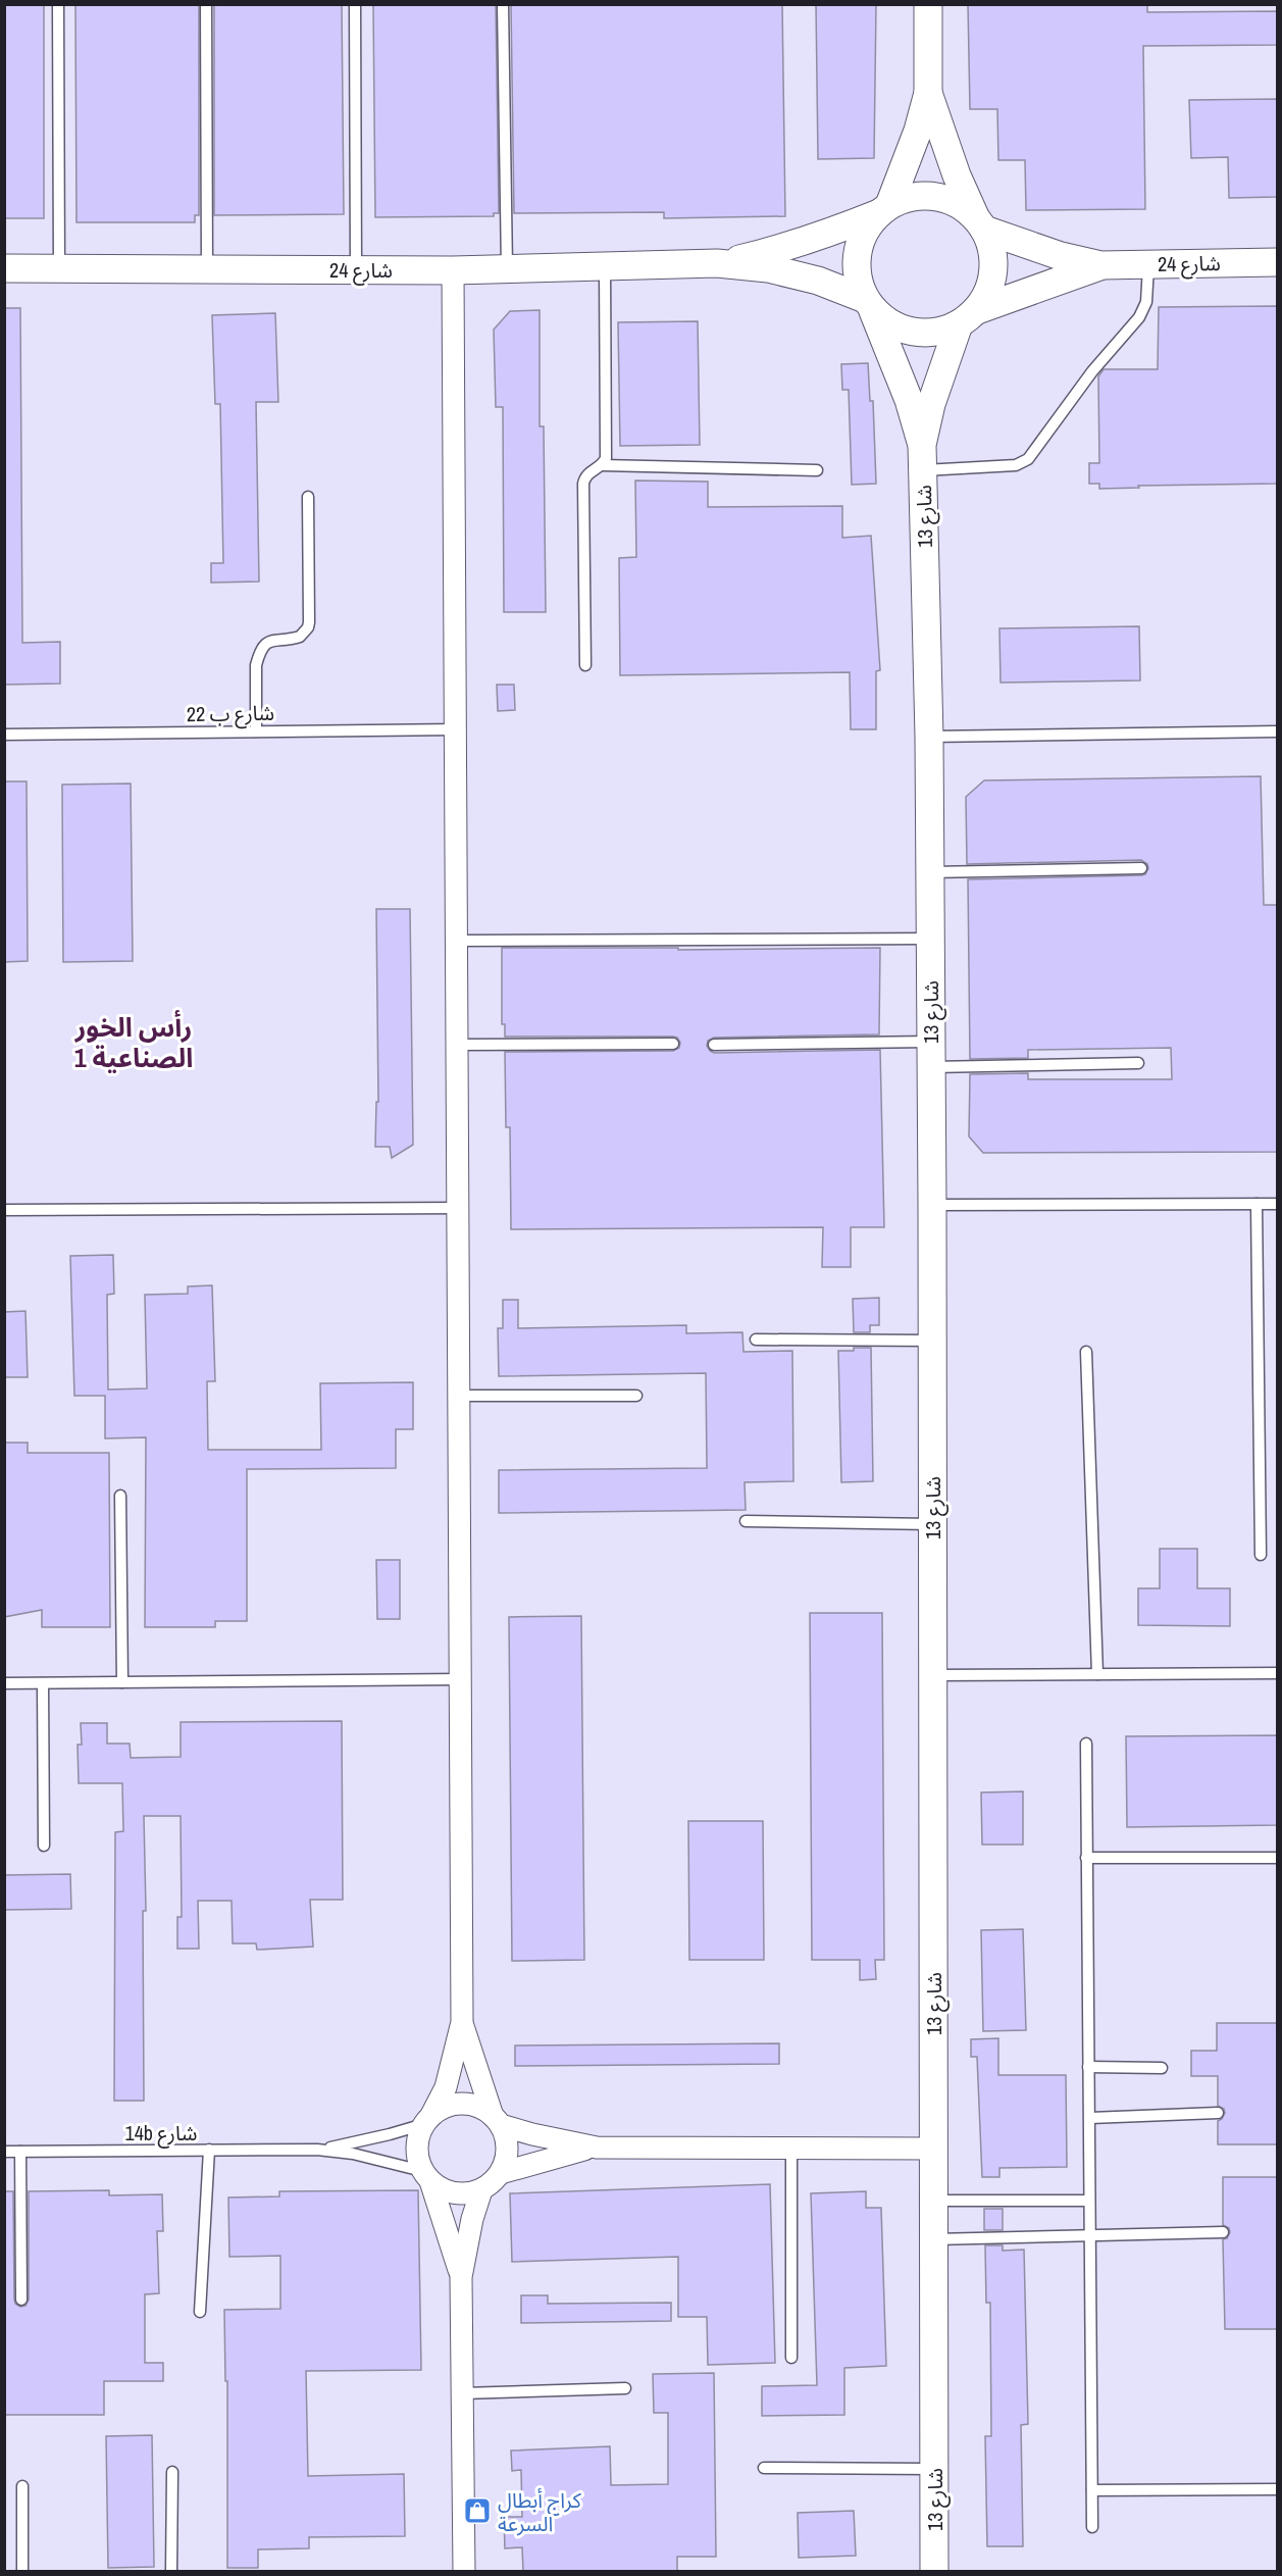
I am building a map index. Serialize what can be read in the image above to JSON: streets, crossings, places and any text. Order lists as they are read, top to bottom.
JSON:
{
  "streets": {
    "street": ["شارع 24", "شارع 13"],
    "lane": ["شارع ب 22", "14b شارع"]
  },
  "crossings": [
    ["شارع 24", "شارع 13"]
  ],
  "districts": ["رأس الخور الصناعية 1"],
  "places": {
    "shop": ["كراج أبطال السرعة"]
  }
}
